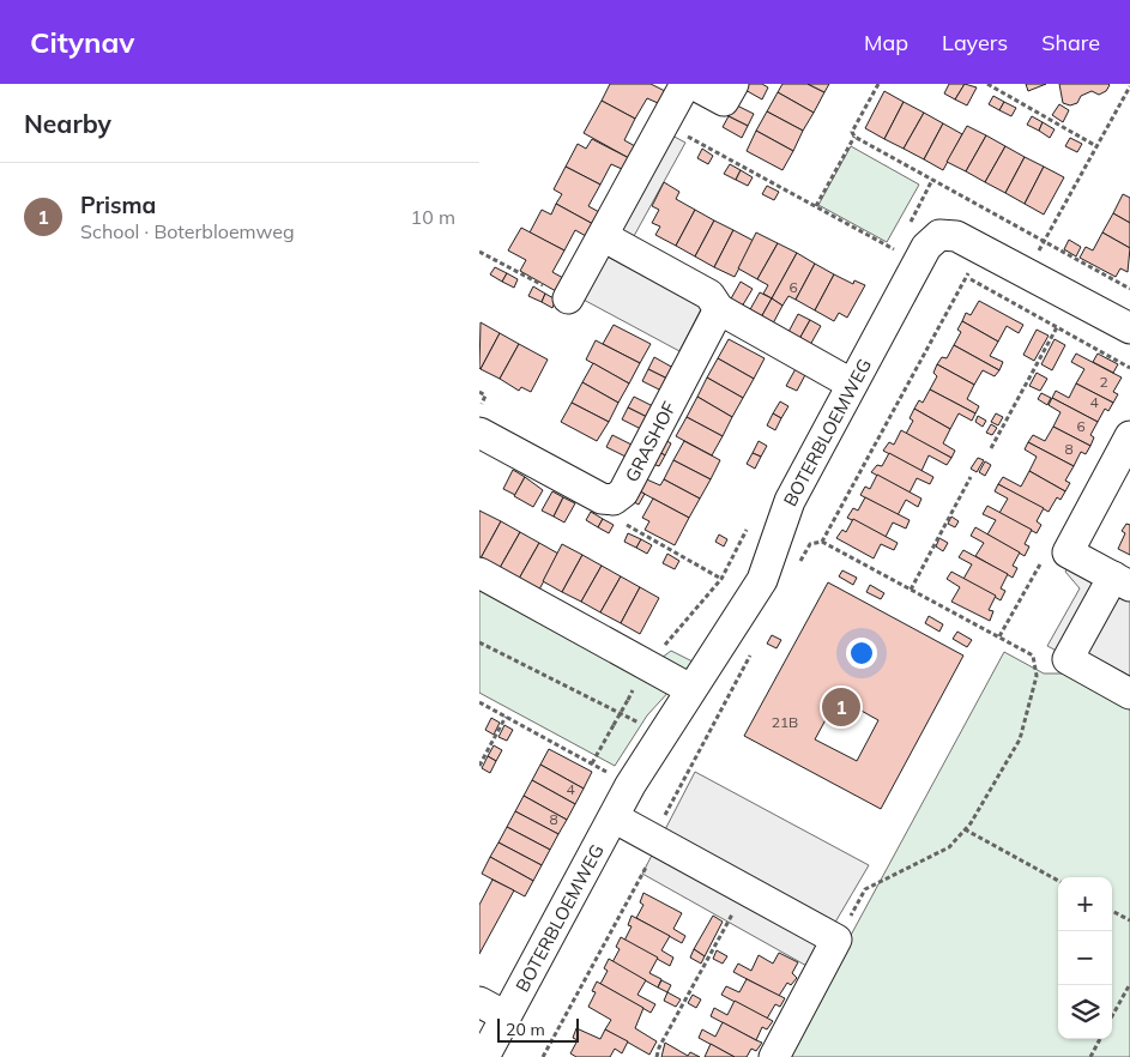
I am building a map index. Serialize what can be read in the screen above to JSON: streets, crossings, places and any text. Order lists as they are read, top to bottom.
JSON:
{
  "streets": {
    "street": ["BOTERBLOEMWEG", "GRASHOF"]
  },
  "house_numbers": [
    "6",
    "2",
    "4",
    "6",
    "8",
    "21B",
    "4",
    "8"
  ],
  "scale_bar": "20 m",
  "page": {
    "header": "Citynav",
    "nav": ["Map", "Layers", "Share"],
    "heading": "Nearby",
    "list": [
      {
        "mark": "1",
        "name": "Prisma",
        "note": "School · Boterbloemweg",
        "value": "10 m"
      }
    ],
    "pins": "1",
    "map_buttons": ["+", "−"],
    "scale": "20 m"
  }
}
